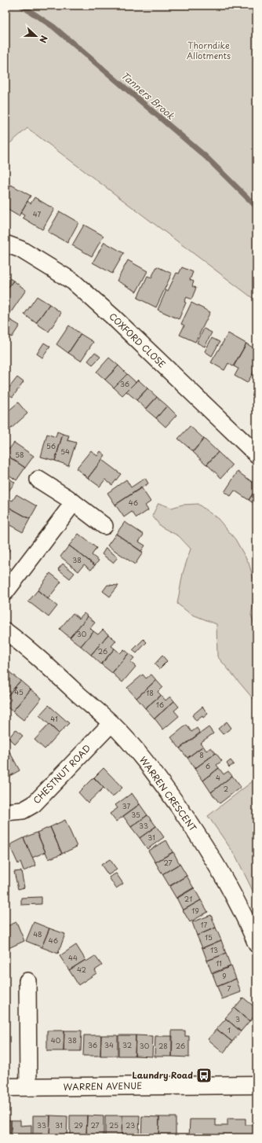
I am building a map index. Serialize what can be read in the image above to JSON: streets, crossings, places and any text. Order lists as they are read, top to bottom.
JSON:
{
  "streets": {
    "street": [
      "COXFORD CLOSE",
      "CHESTNUT ROAD",
      "WARREN CRESCENT",
      "WARREN AVENUE"
    ]
  },
  "crossings": [
    ["CHESTNUT ROAD", "WARREN CRESCENT"]
  ],
  "water": ["Tanners Brook"],
  "parks": ["Thorndike Allotments"],
  "places": {
    "bus stop": ["Laundry Road"]
  },
  "house_numbers": [
    "47",
    "36",
    "56",
    "54",
    "58",
    "46",
    "38",
    "30",
    "26",
    "45",
    "18",
    "16",
    "41",
    "8",
    "6",
    "4",
    "2",
    "37",
    "35",
    "33",
    "31",
    "27",
    "21",
    "19",
    "17",
    "48",
    "15",
    "46",
    "13",
    "44",
    "11",
    "42",
    "9",
    "7",
    "3",
    "1",
    "40",
    "38",
    "36",
    "34",
    "32",
    "30",
    "28",
    "26",
    "33",
    "31",
    "29",
    "27",
    "25",
    "23"
  ],
  "north": "right"
}
